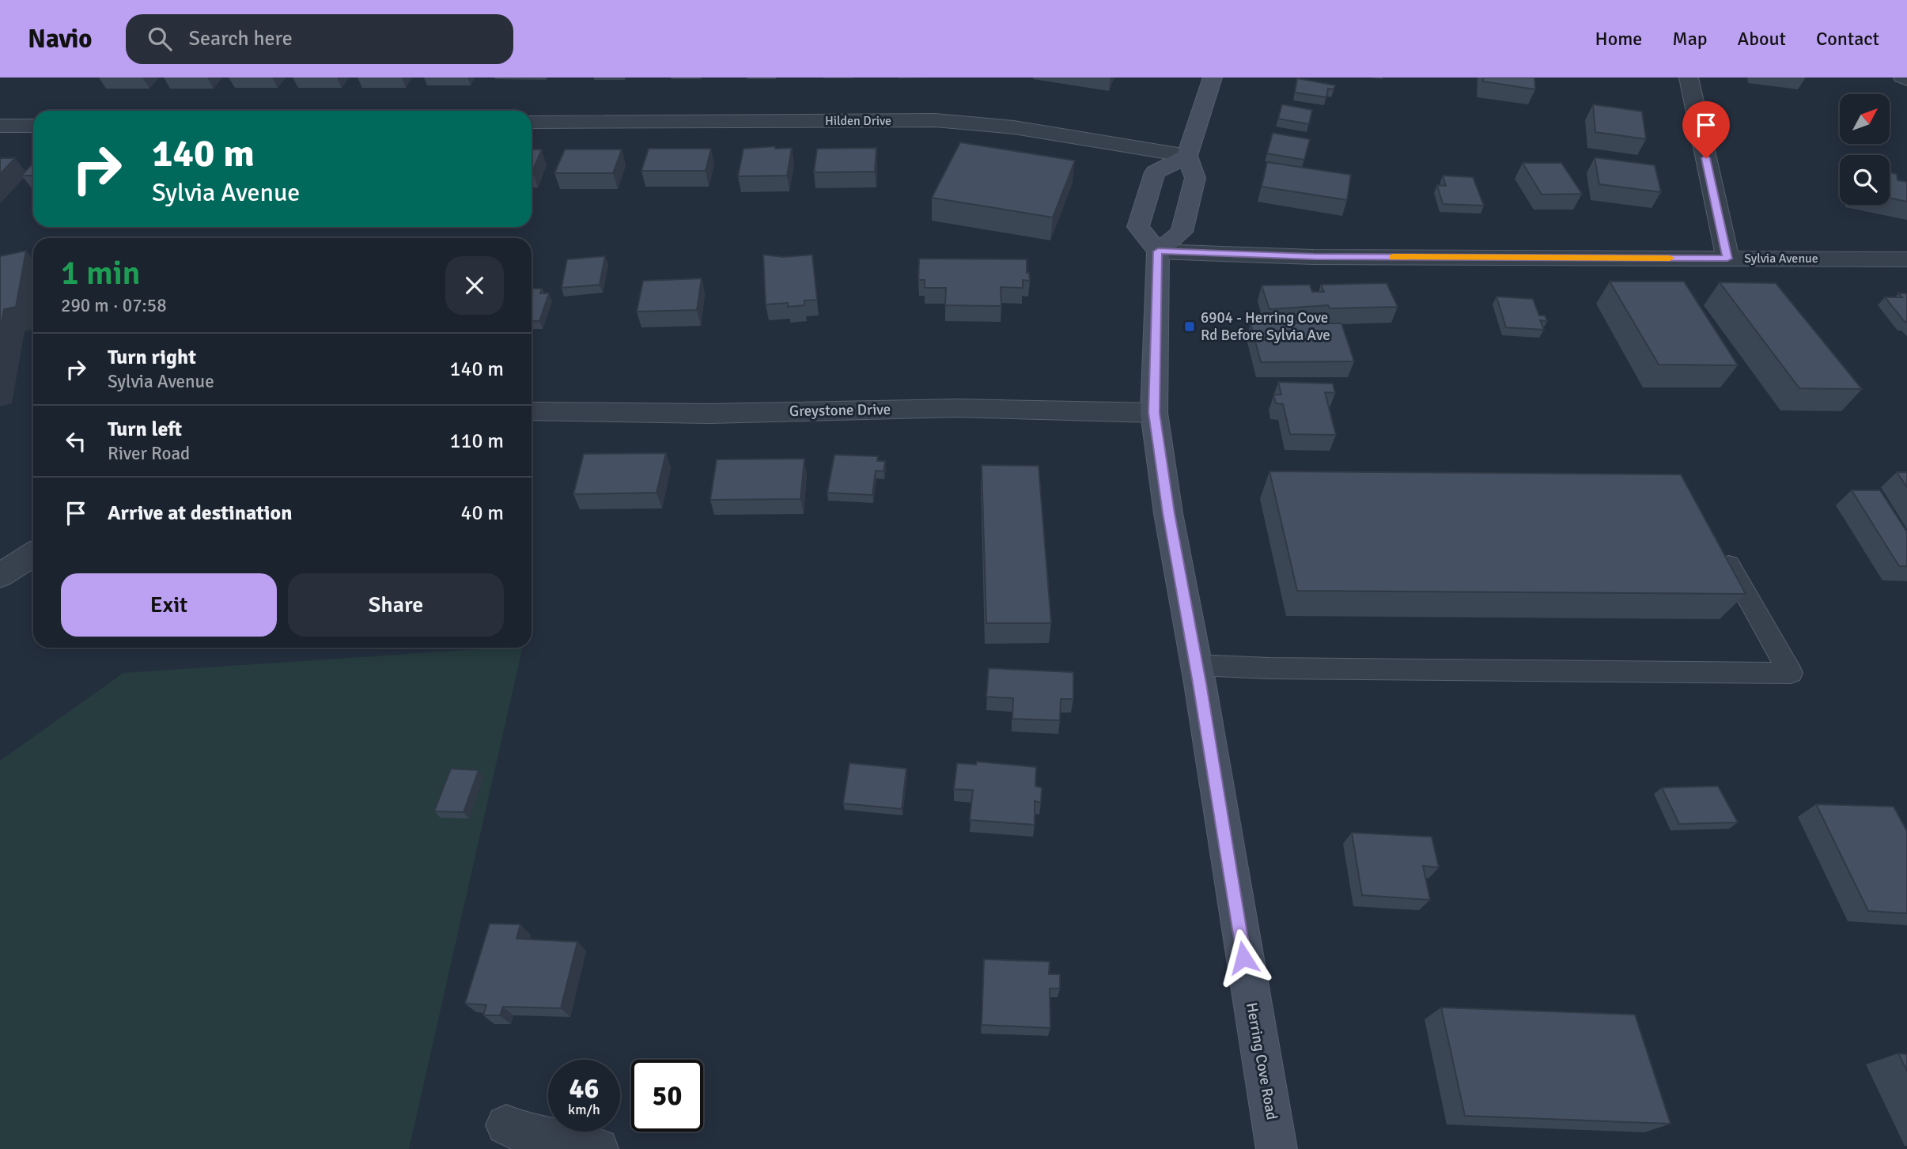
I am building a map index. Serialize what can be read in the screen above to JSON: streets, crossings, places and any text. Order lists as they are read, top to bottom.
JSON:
{
  "streets": {
    "main road": ["Herring Cove Road"],
    "street": ["Hilden Drive", "Sylvia Avenue", "Greystone Drive"]
  },
  "crossings": [
    ["Sylvia Avenue", "Herring Cove Road"],
    ["Greystone Drive", "Herring Cove Road"]
  ],
  "places": {
    "transit": ["6904 - Herring Cove Rd Before Sylvia Ave"]
  },
  "north": "top right",
  "page": {
    "header": "Navio",
    "search": "Search here",
    "nav": [
      "Home",
      "Map",
      "About",
      "Contact"
    ],
    "turn": ["140 m", "Sylvia Avenue"],
    "heading": ["1 min", "290 m · 07:58"],
    "list": [
      {
        "name": "Turn right",
        "note": "Sylvia Avenue",
        "value": "140 m"
      },
      {
        "name": "Turn left",
        "note": "River Road",
        "value": "110 m"
      },
      {
        "name": "Arrive at destination",
        "value": "40 m"
      }
    ],
    "buttons": ["Exit", "Share"],
    "speed": "46 km/h",
    "limit": "50"
  }
}
